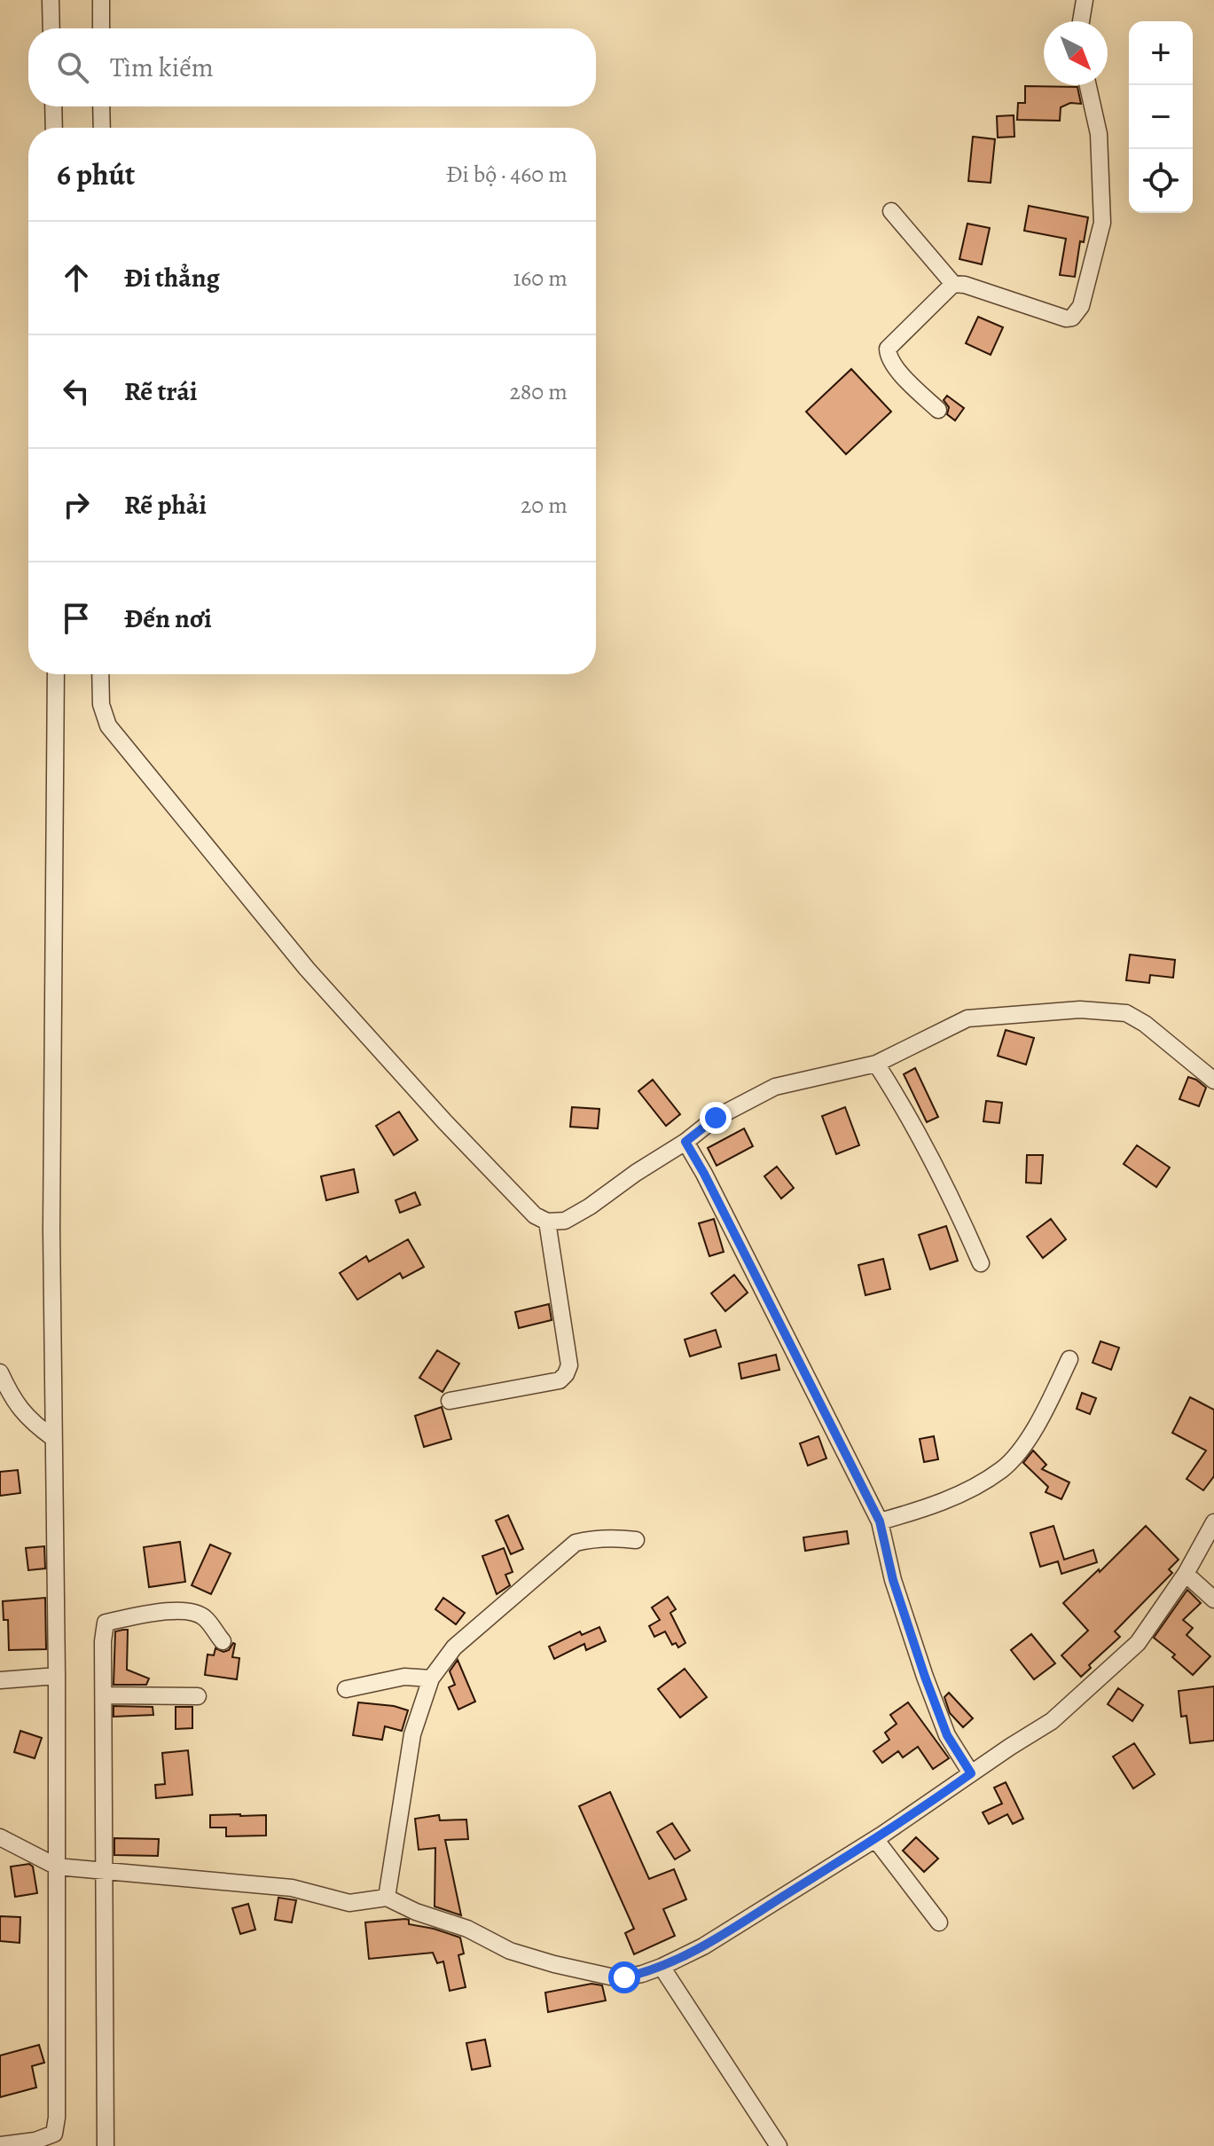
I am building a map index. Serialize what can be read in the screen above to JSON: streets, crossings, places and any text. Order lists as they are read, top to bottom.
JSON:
{
  "north": "bottom right",
  "page": {
    "map_buttons": ["+", "−"],
    "search": "Tìm kiếm",
    "heading": ["6 phút", "Đi bộ · 460 m"],
    "list": [
      ["Đi thẳng", "160 m"],
      ["Rẽ trái", "280 m"],
      ["Rẽ phải", "20 m"],
      "Đến nơi"
    ]
  }
}
